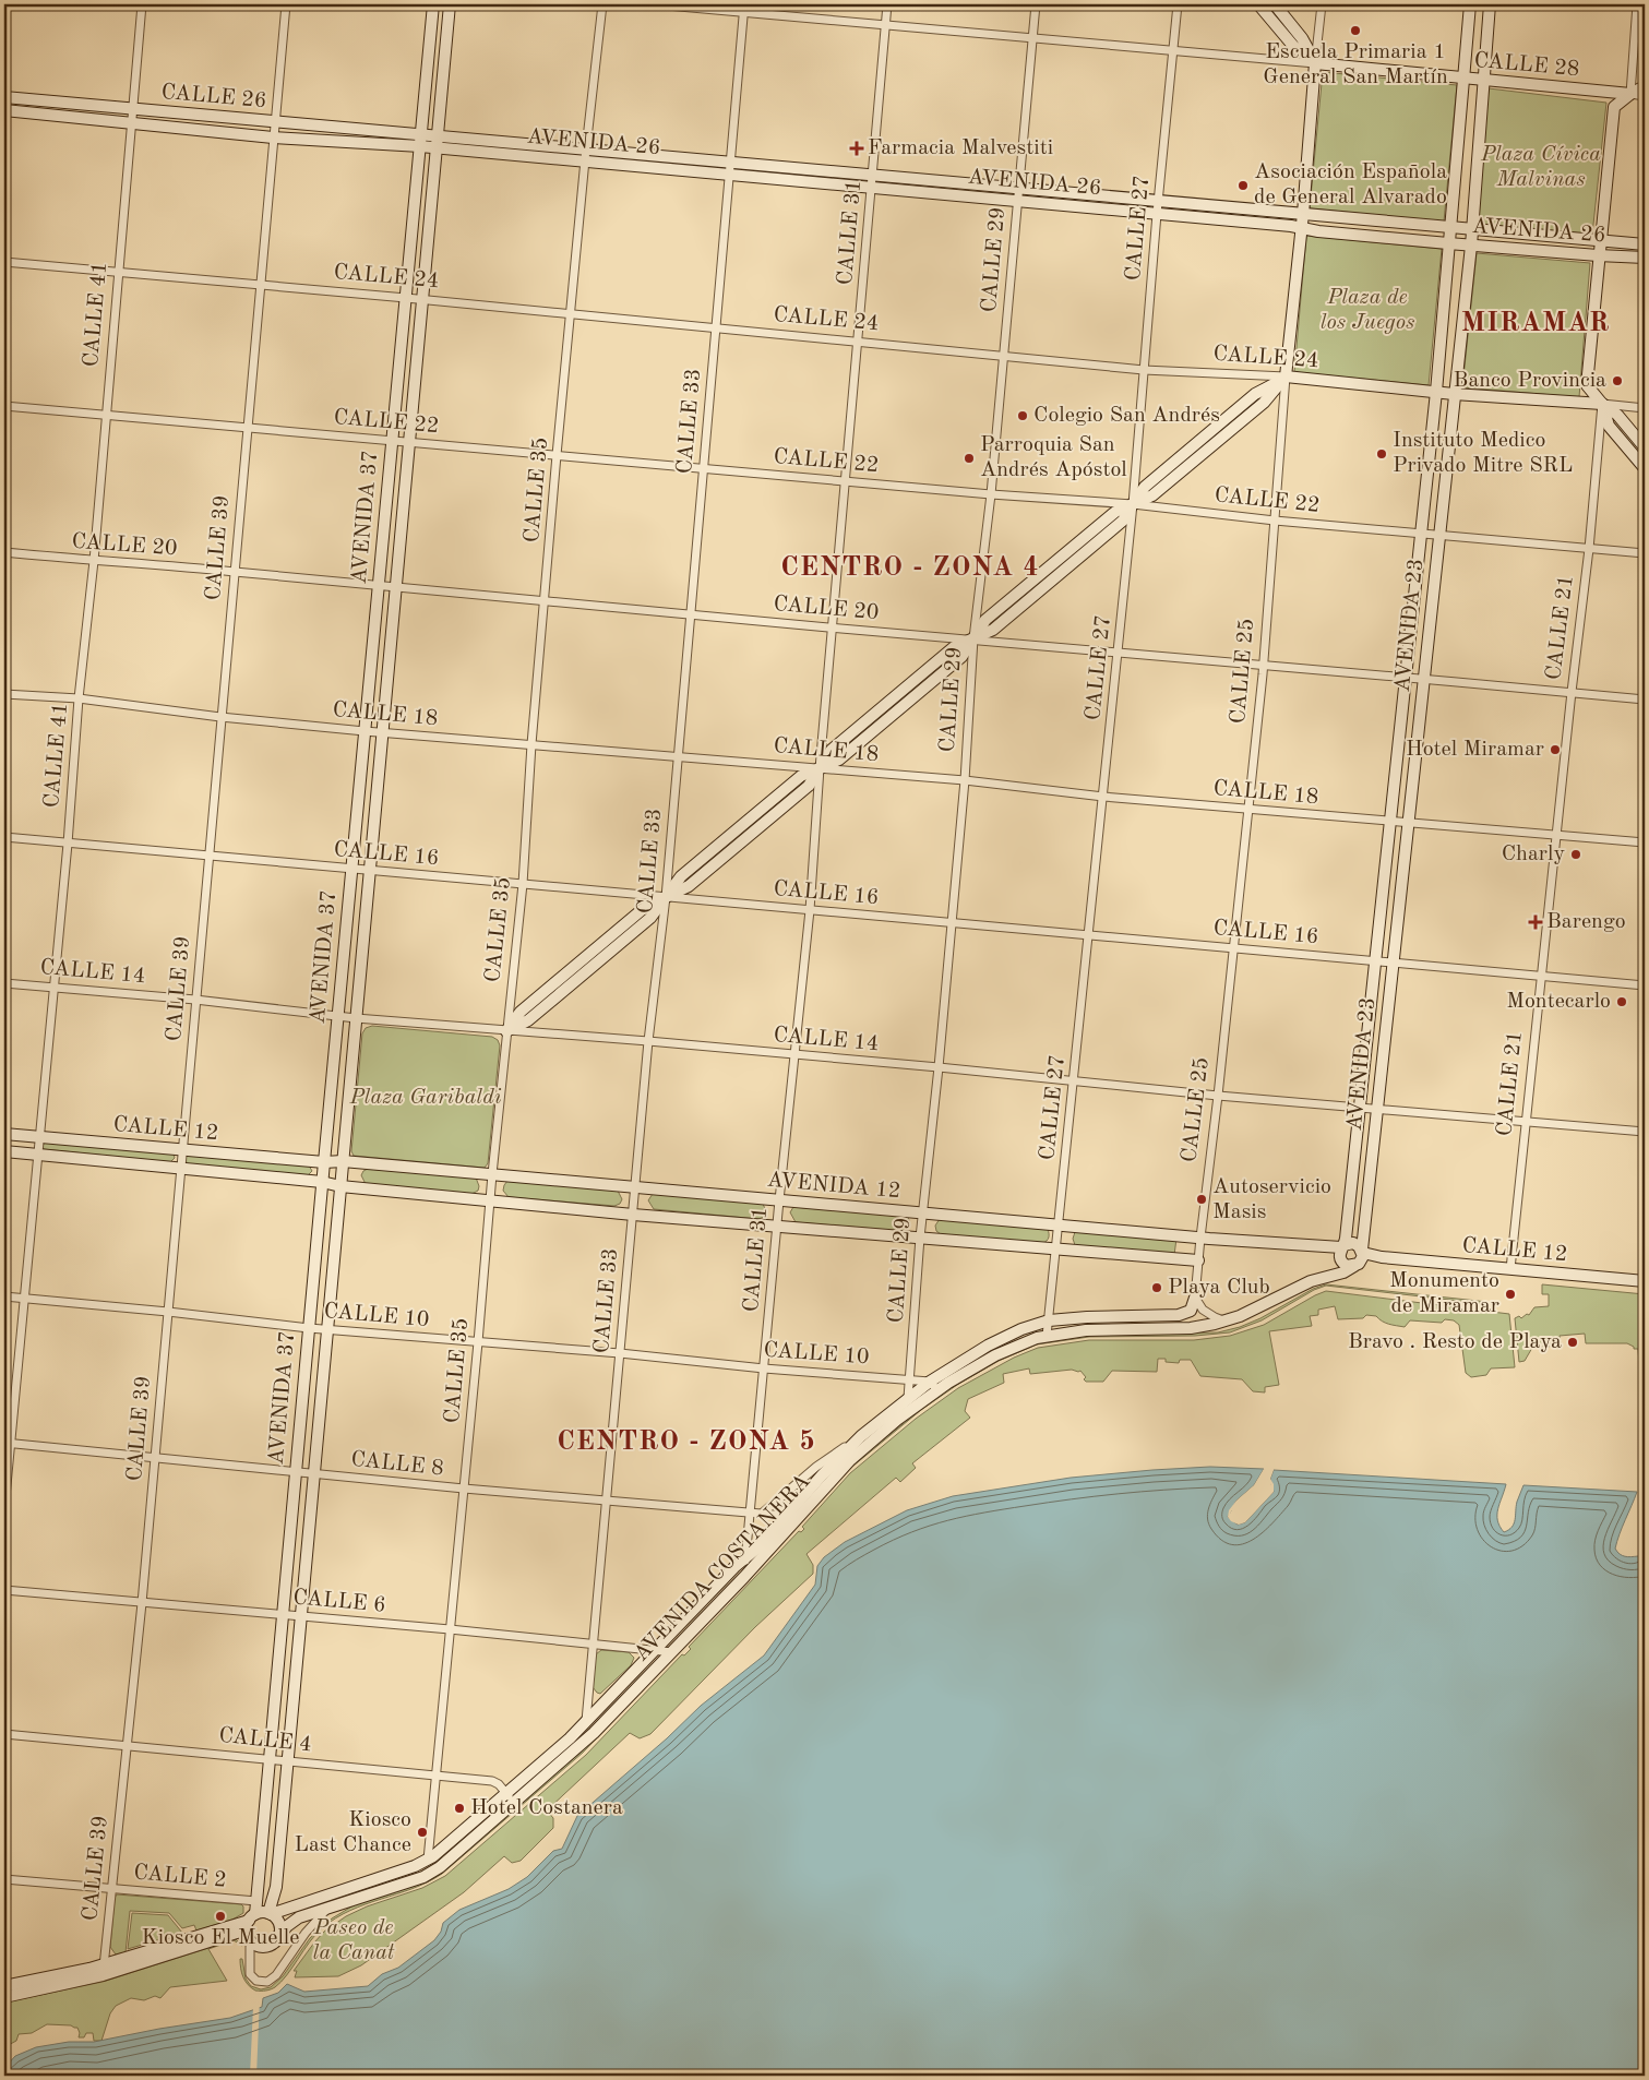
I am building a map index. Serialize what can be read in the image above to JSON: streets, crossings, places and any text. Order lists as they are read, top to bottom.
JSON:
{
  "streets": {
    "main road": [
      "CALLE 28",
      "CALLE 26",
      "AVENIDA 26",
      "CALLE 24",
      "AVENIDA 37",
      "AVENIDA 23",
      "CALLE 25",
      "CALLE 12",
      "AVENIDA 12",
      "AVENIDA COSTANERA"
    ],
    "street": [
      "CALLE 27",
      "CALLE 31",
      "CALLE 29",
      "CALLE 41",
      "CALLE 33",
      "CALLE 22",
      "CALLE 35",
      "CALLE 20",
      "CALLE 39",
      "CALLE 21",
      "CALLE 18",
      "CALLE 16",
      "CALLE 14",
      "CALLE 10",
      "CALLE 8",
      "CALLE 6",
      "CALLE 4",
      "CALLE 2"
    ]
  },
  "crossings": [
    ["CALLE 28", "CALLE 27"],
    ["CALLE 28", "CALLE 31"],
    ["CALLE 28", "CALLE 29"],
    ["CALLE 28", "CALLE 33"],
    ["CALLE 28", "AVENIDA 23"],
    ["CALLE 28", "CALLE 25"],
    ["CALLE 26", "AVENIDA 26"],
    ["CALLE 26", "CALLE 41"],
    ["CALLE 26", "AVENIDA 37"],
    ["CALLE 26", "CALLE 39"],
    ["AVENIDA 26", "CALLE 27"],
    ["AVENIDA 26", "CALLE 31"],
    ["AVENIDA 26", "CALLE 29"],
    ["AVENIDA 26", "CALLE 33"],
    ["AVENIDA 26", "CALLE 35"],
    ["AVENIDA 26", "AVENIDA 37"],
    ["AVENIDA 26", "AVENIDA 23"],
    ["AVENIDA 26", "CALLE 25"],
    ["CALLE 27", "CALLE 24"],
    ["CALLE 27", "CALLE 22"],
    ["CALLE 27", "CALLE 20"],
    ["CALLE 27", "CALLE 18"],
    ["CALLE 27", "CALLE 16"],
    ["CALLE 27", "CALLE 14"],
    ["CALLE 27", "AVENIDA 12"],
    ["CALLE 27", "AVENIDA COSTANERA"],
    ["CALLE 31", "CALLE 24"],
    ["CALLE 31", "CALLE 22"],
    ["CALLE 31", "CALLE 20"],
    ["CALLE 31", "CALLE 18"],
    ["CALLE 31", "CALLE 16"],
    ["CALLE 31", "CALLE 14"],
    ["CALLE 31", "AVENIDA 12"],
    ["CALLE 31", "CALLE 10"],
    ["CALLE 31", "CALLE 8"],
    ["CALLE 31", "AVENIDA COSTANERA"],
    ["CALLE 29", "CALLE 24"],
    ["CALLE 29", "CALLE 22"],
    ["CALLE 29", "CALLE 20"],
    ["CALLE 29", "CALLE 18"],
    ["CALLE 29", "CALLE 16"],
    ["CALLE 29", "CALLE 14"],
    ["CALLE 29", "AVENIDA 12"],
    ["CALLE 29", "CALLE 10"],
    ["CALLE 29", "AVENIDA COSTANERA"],
    ["CALLE 24", "CALLE 41"],
    ["CALLE 24", "CALLE 33"],
    ["CALLE 24", "CALLE 35"],
    ["CALLE 24", "AVENIDA 37"],
    ["CALLE 24", "CALLE 39"],
    ["CALLE 24", "AVENIDA 23"],
    ["CALLE 24", "CALLE 21"],
    ["CALLE 24", "CALLE 25"],
    ["CALLE 41", "CALLE 22"],
    ["CALLE 41", "CALLE 20"],
    ["CALLE 41", "CALLE 18"],
    ["CALLE 41", "CALLE 16"],
    ["CALLE 41", "CALLE 14"],
    ["CALLE 41", "CALLE 12"],
    ["CALLE 41", "CALLE 10"],
    ["CALLE 41", "CALLE 8"],
    ["CALLE 33", "CALLE 22"],
    ["CALLE 33", "CALLE 20"],
    ["CALLE 33", "CALLE 18"],
    ["CALLE 33", "CALLE 16"],
    ["CALLE 33", "CALLE 14"],
    ["CALLE 33", "AVENIDA 12"],
    ["CALLE 33", "CALLE 10"],
    ["CALLE 33", "CALLE 8"],
    ["CALLE 33", "AVENIDA COSTANERA"],
    ["CALLE 33", "CALLE 6"],
    ["CALLE 22", "CALLE 35"],
    ["CALLE 22", "AVENIDA 37"],
    ["CALLE 22", "CALLE 39"],
    ["CALLE 22", "AVENIDA 23"],
    ["CALLE 22", "CALLE 21"],
    ["CALLE 22", "CALLE 25"],
    ["CALLE 35", "CALLE 20"],
    ["CALLE 35", "CALLE 18"],
    ["CALLE 35", "CALLE 16"],
    ["CALLE 35", "CALLE 14"],
    ["CALLE 35", "AVENIDA 12"],
    ["CALLE 35", "CALLE 10"],
    ["CALLE 35", "CALLE 8"],
    ["CALLE 35", "AVENIDA COSTANERA"],
    ["CALLE 35", "CALLE 6"],
    ["CALLE 35", "CALLE 4"],
    ["AVENIDA 37", "CALLE 20"],
    ["AVENIDA 37", "CALLE 18"],
    ["AVENIDA 37", "CALLE 16"],
    ["AVENIDA 37", "CALLE 14"],
    ["AVENIDA 37", "CALLE 12"],
    ["AVENIDA 37", "AVENIDA 12"],
    ["AVENIDA 37", "CALLE 10"],
    ["AVENIDA 37", "CALLE 8"],
    ["AVENIDA 37", "AVENIDA COSTANERA"],
    ["AVENIDA 37", "CALLE 6"],
    ["AVENIDA 37", "CALLE 4"],
    ["AVENIDA 37", "CALLE 2"],
    ["CALLE 20", "CALLE 39"],
    ["CALLE 20", "AVENIDA 23"],
    ["CALLE 20", "CALLE 21"],
    ["CALLE 20", "CALLE 25"],
    ["CALLE 39", "CALLE 18"],
    ["CALLE 39", "CALLE 16"],
    ["CALLE 39", "CALLE 14"],
    ["CALLE 39", "CALLE 12"],
    ["CALLE 39", "CALLE 10"],
    ["CALLE 39", "CALLE 8"],
    ["CALLE 39", "CALLE 6"],
    ["CALLE 39", "CALLE 4"],
    ["CALLE 39", "CALLE 2"],
    ["AVENIDA 23", "CALLE 18"],
    ["AVENIDA 23", "CALLE 16"],
    ["AVENIDA 23", "CALLE 14"],
    ["AVENIDA 23", "CALLE 12"],
    ["AVENIDA 23", "AVENIDA 12"],
    ["AVENIDA 23", "AVENIDA COSTANERA"],
    ["CALLE 21", "CALLE 18"],
    ["CALLE 21", "CALLE 16"],
    ["CALLE 21", "CALLE 14"],
    ["CALLE 21", "CALLE 12"],
    ["CALLE 25", "CALLE 18"],
    ["CALLE 25", "CALLE 16"],
    ["CALLE 25", "CALLE 14"],
    ["CALLE 25", "AVENIDA 12"],
    ["CALLE 25", "AVENIDA COSTANERA"],
    ["CALLE 12", "AVENIDA 12"],
    ["CALLE 12", "AVENIDA COSTANERA"],
    ["AVENIDA 12", "AVENIDA COSTANERA"],
    ["CALLE 10", "AVENIDA COSTANERA"],
    ["CALLE 8", "AVENIDA COSTANERA"],
    ["AVENIDA COSTANERA", "CALLE 6"],
    ["AVENIDA COSTANERA", "CALLE 4"]
  ],
  "districts": ["MIRAMAR", "CENTRO - ZONA 4", "CENTRO - ZONA 5"],
  "parks": [
    "Plaza Cívica Malvinas",
    "Plaza de los Juegos",
    "Plaza Garibaldi",
    "Paseo de la Canat"
  ],
  "places": {
    "other": [
      "Escuela Primaria 1 General San Martín",
      "Asociación Española de General Alvarado",
      "Banco Provincia",
      "Colegio San Andrés",
      "Instituto Medico Privado Mitre SRL",
      "Parroquia San Andrés Apóstol",
      "Hotel Miramar",
      "Charly",
      "Montecarlo",
      "Autoservicio Masis",
      "Playa Club",
      "Monumento de Miramar",
      "Bravo . Resto de Playa",
      "Hotel Costanera",
      "Kiosco Last Chance",
      "Kiosco El Muelle"
    ],
    "health": ["Farmacia Malvestiti", "Barengo"]
  }
}
